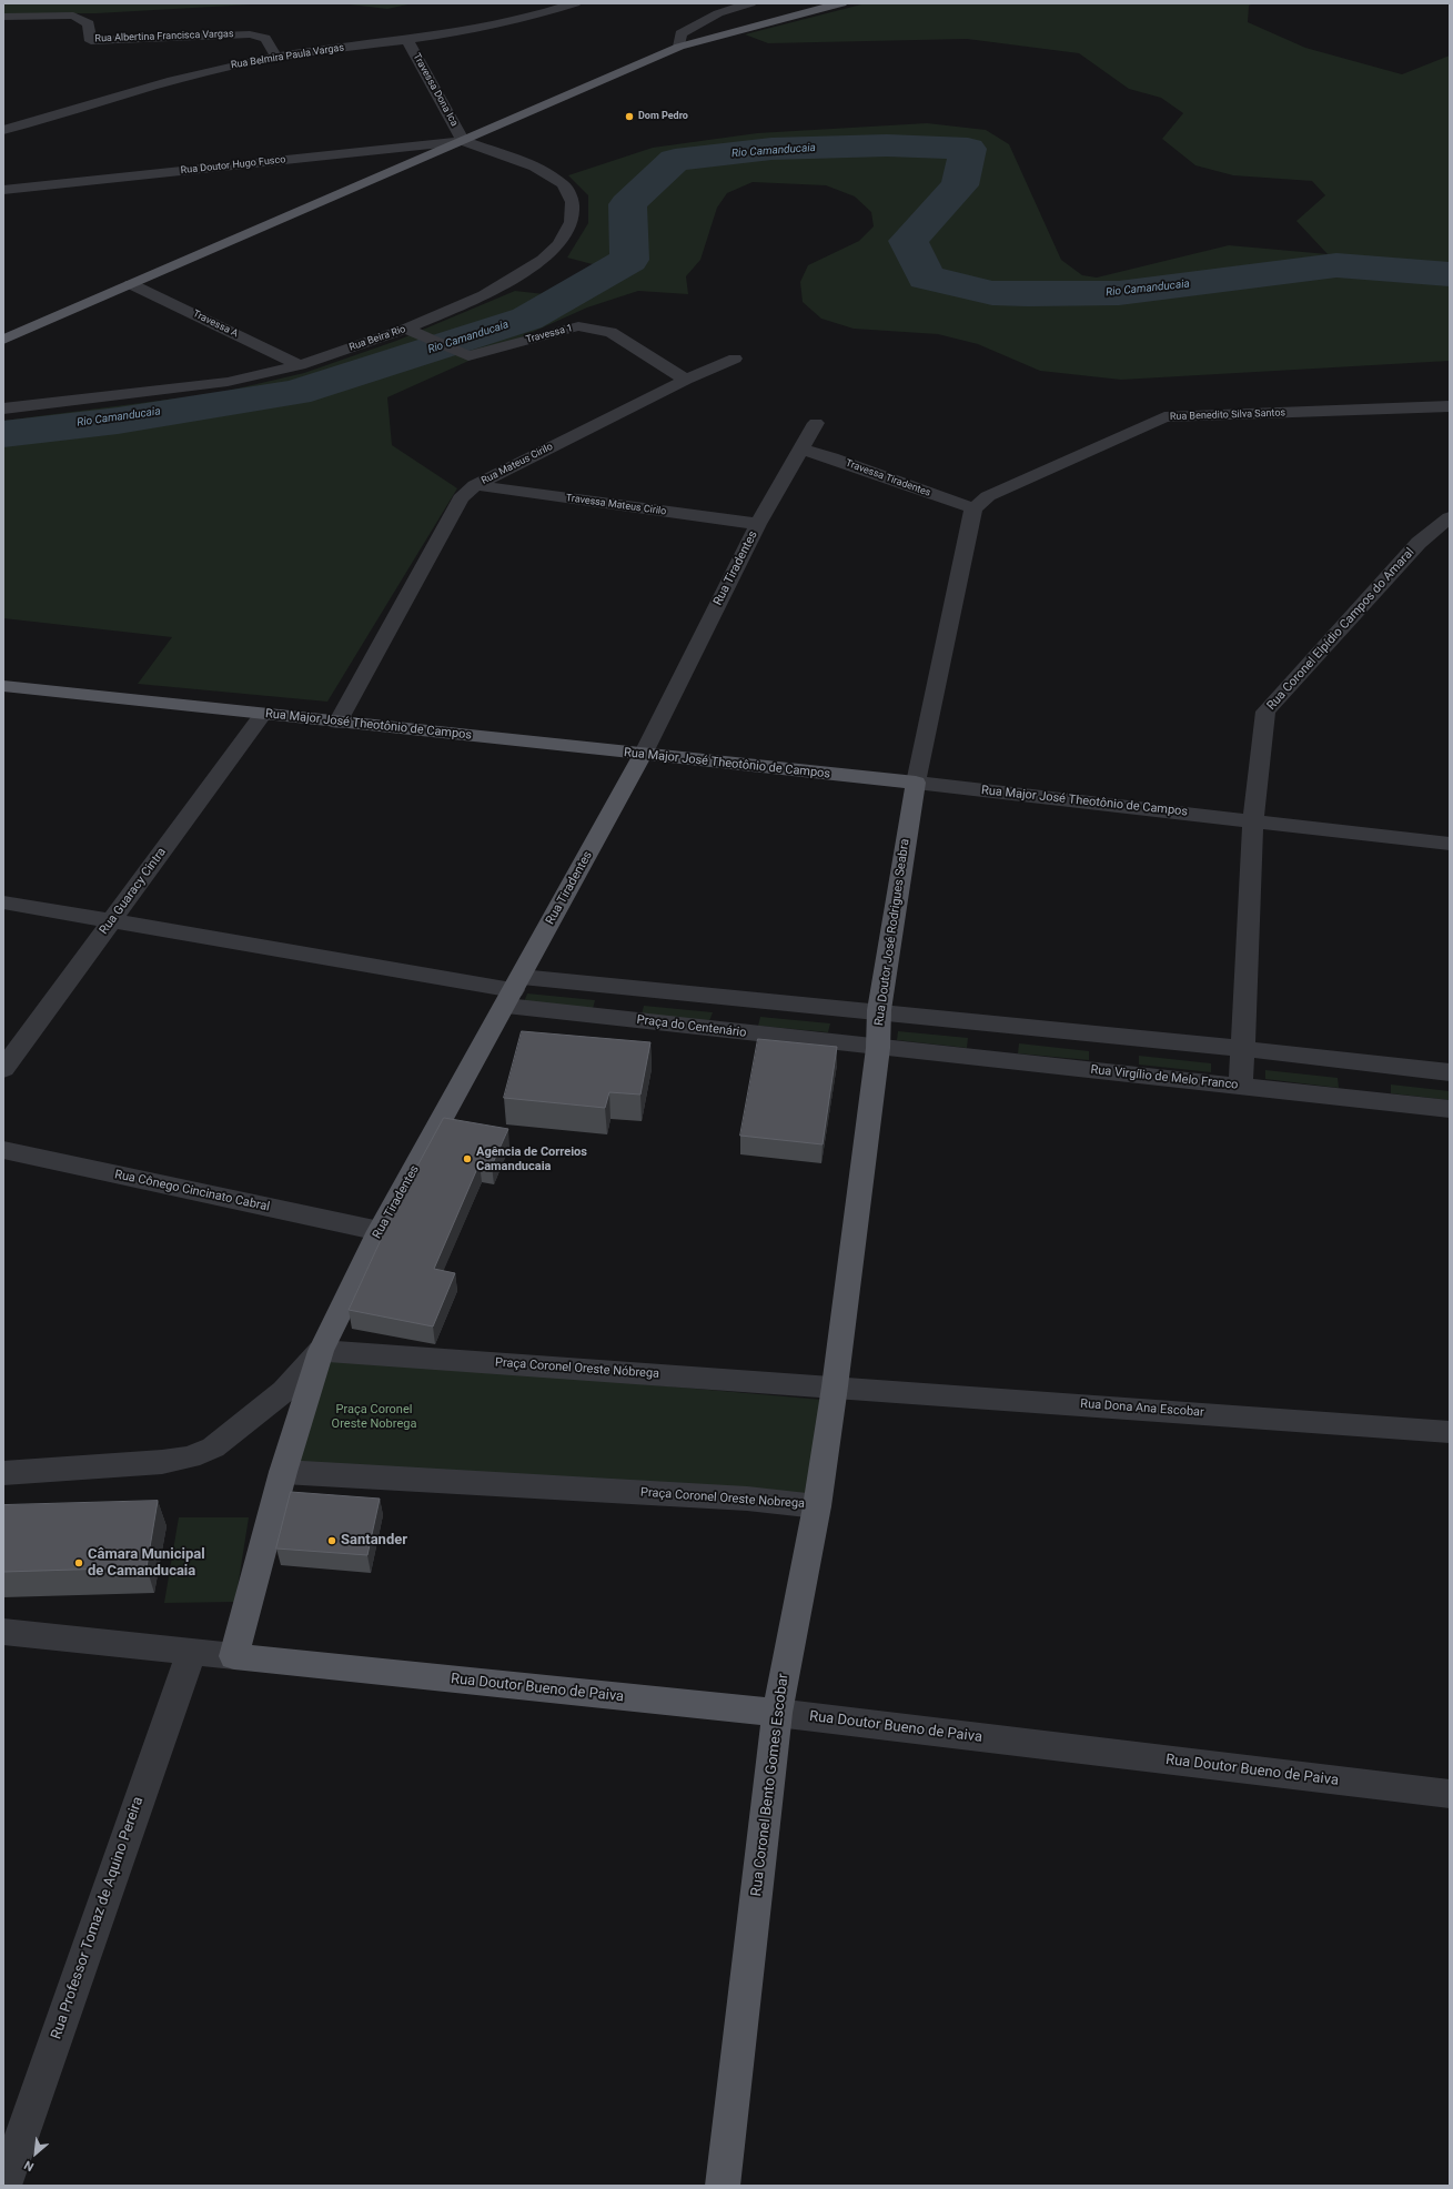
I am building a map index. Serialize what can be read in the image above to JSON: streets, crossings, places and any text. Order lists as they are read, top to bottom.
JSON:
{
  "streets": {
    "main road": [
      "Rua Tiradentes",
      "Rua Major José Theotônio de Campos",
      "Rua Doutor José Rodrigues Seabra",
      "Rua Doutor Bueno de Paiva",
      "Rua Coronel Bento Gomes Escobar"
    ],
    "street": [
      "Rua Albertina Francisca Vargas",
      "Rua Belmira Paula Vargas",
      "Travessa Dona Ica",
      "Rua Doutor Hugo Fusco",
      "Travessa A",
      "Travessa 1",
      "Rua Beira Rio",
      "Rua Benedito Silva Santos",
      "Rua Mateus Cirilo",
      "Travessa Tiradentes",
      "Travessa Mateus Cirilo",
      "Rua Coronel Elpídio Campos do Amaral",
      "Rua Guaracy Cintra",
      "Praça do Centenário",
      "Rua Virgílio de Melo Franco",
      "Rua Cônego Cincinato Cabral",
      "Praça Coronel Oreste Nóbrega",
      "Rua Dona Ana Escobar",
      "Praça Coronel Oreste Nobrega",
      "Rua Professor Tomaz de Aquino Pereira"
    ]
  },
  "crossings": [
    ["Rua Albertina Francisca Vargas", "Rua Belmira Paula Vargas"],
    ["Rua Belmira Paula Vargas", "Travessa Dona Ica"],
    ["Travessa Dona Ica", "Rua Doutor Hugo Fusco"],
    ["Travessa Dona Ica", "Rua Beira Rio"],
    ["Rua Doutor Hugo Fusco", "Rua Beira Rio"],
    ["Travessa A", "Rua Beira Rio"],
    ["Travessa 1", "Rua Beira Rio"],
    ["Travessa 1", "Rua Mateus Cirilo"],
    ["Rua Benedito Silva Santos", "Travessa Tiradentes"],
    ["Rua Benedito Silva Santos", "Rua Doutor José Rodrigues Seabra"],
    ["Rua Mateus Cirilo", "Travessa Mateus Cirilo"],
    ["Rua Mateus Cirilo", "Rua Major José Theotônio de Campos"],
    ["Travessa Tiradentes", "Rua Tiradentes"],
    ["Travessa Tiradentes", "Rua Doutor José Rodrigues Seabra"],
    ["Travessa Mateus Cirilo", "Rua Tiradentes"],
    ["Rua Tiradentes", "Rua Major José Theotônio de Campos"],
    ["Rua Tiradentes", "Praça do Centenário"],
    ["Rua Tiradentes", "Rua Cônego Cincinato Cabral"],
    ["Rua Tiradentes", "Praça Coronel Oreste Nóbrega"],
    ["Rua Tiradentes", "Praça Coronel Oreste Nobrega"],
    ["Rua Tiradentes", "Rua Doutor Bueno de Paiva"],
    ["Rua Coronel Elpídio Campos do Amaral", "Rua Major José Theotônio de Campos"],
    ["Rua Coronel Elpídio Campos do Amaral", "Rua Virgílio de Melo Franco"],
    ["Rua Major José Theotônio de Campos", "Rua Guaracy Cintra"],
    ["Rua Major José Theotônio de Campos", "Rua Doutor José Rodrigues Seabra"],
    ["Rua Doutor José Rodrigues Seabra", "Praça do Centenário"],
    ["Rua Doutor José Rodrigues Seabra", "Rua Virgílio de Melo Franco"],
    ["Rua Doutor José Rodrigues Seabra", "Praça Coronel Oreste Nóbrega"],
    ["Rua Doutor José Rodrigues Seabra", "Rua Dona Ana Escobar"],
    ["Rua Doutor José Rodrigues Seabra", "Rua Coronel Bento Gomes Escobar"],
    ["Praça do Centenário", "Rua Virgílio de Melo Franco"],
    ["Praça Coronel Oreste Nóbrega", "Rua Dona Ana Escobar"],
    ["Praça Coronel Oreste Nóbrega", "Rua Coronel Bento Gomes Escobar"],
    ["Rua Dona Ana Escobar", "Rua Coronel Bento Gomes Escobar"],
    ["Praça Coronel Oreste Nobrega", "Rua Coronel Bento Gomes Escobar"],
    ["Rua Doutor Bueno de Paiva", "Rua Coronel Bento Gomes Escobar"]
  ],
  "water": ["Rio Camanducaia"],
  "parks": ["Praça Coronel Oreste Nobrega"],
  "places": [
    "Dom Pedro",
    "Agência de Correios Camanducaia",
    "Santander",
    "Câmara Municipal de Camanducaia"
  ],
  "north": "bottom left"
}
